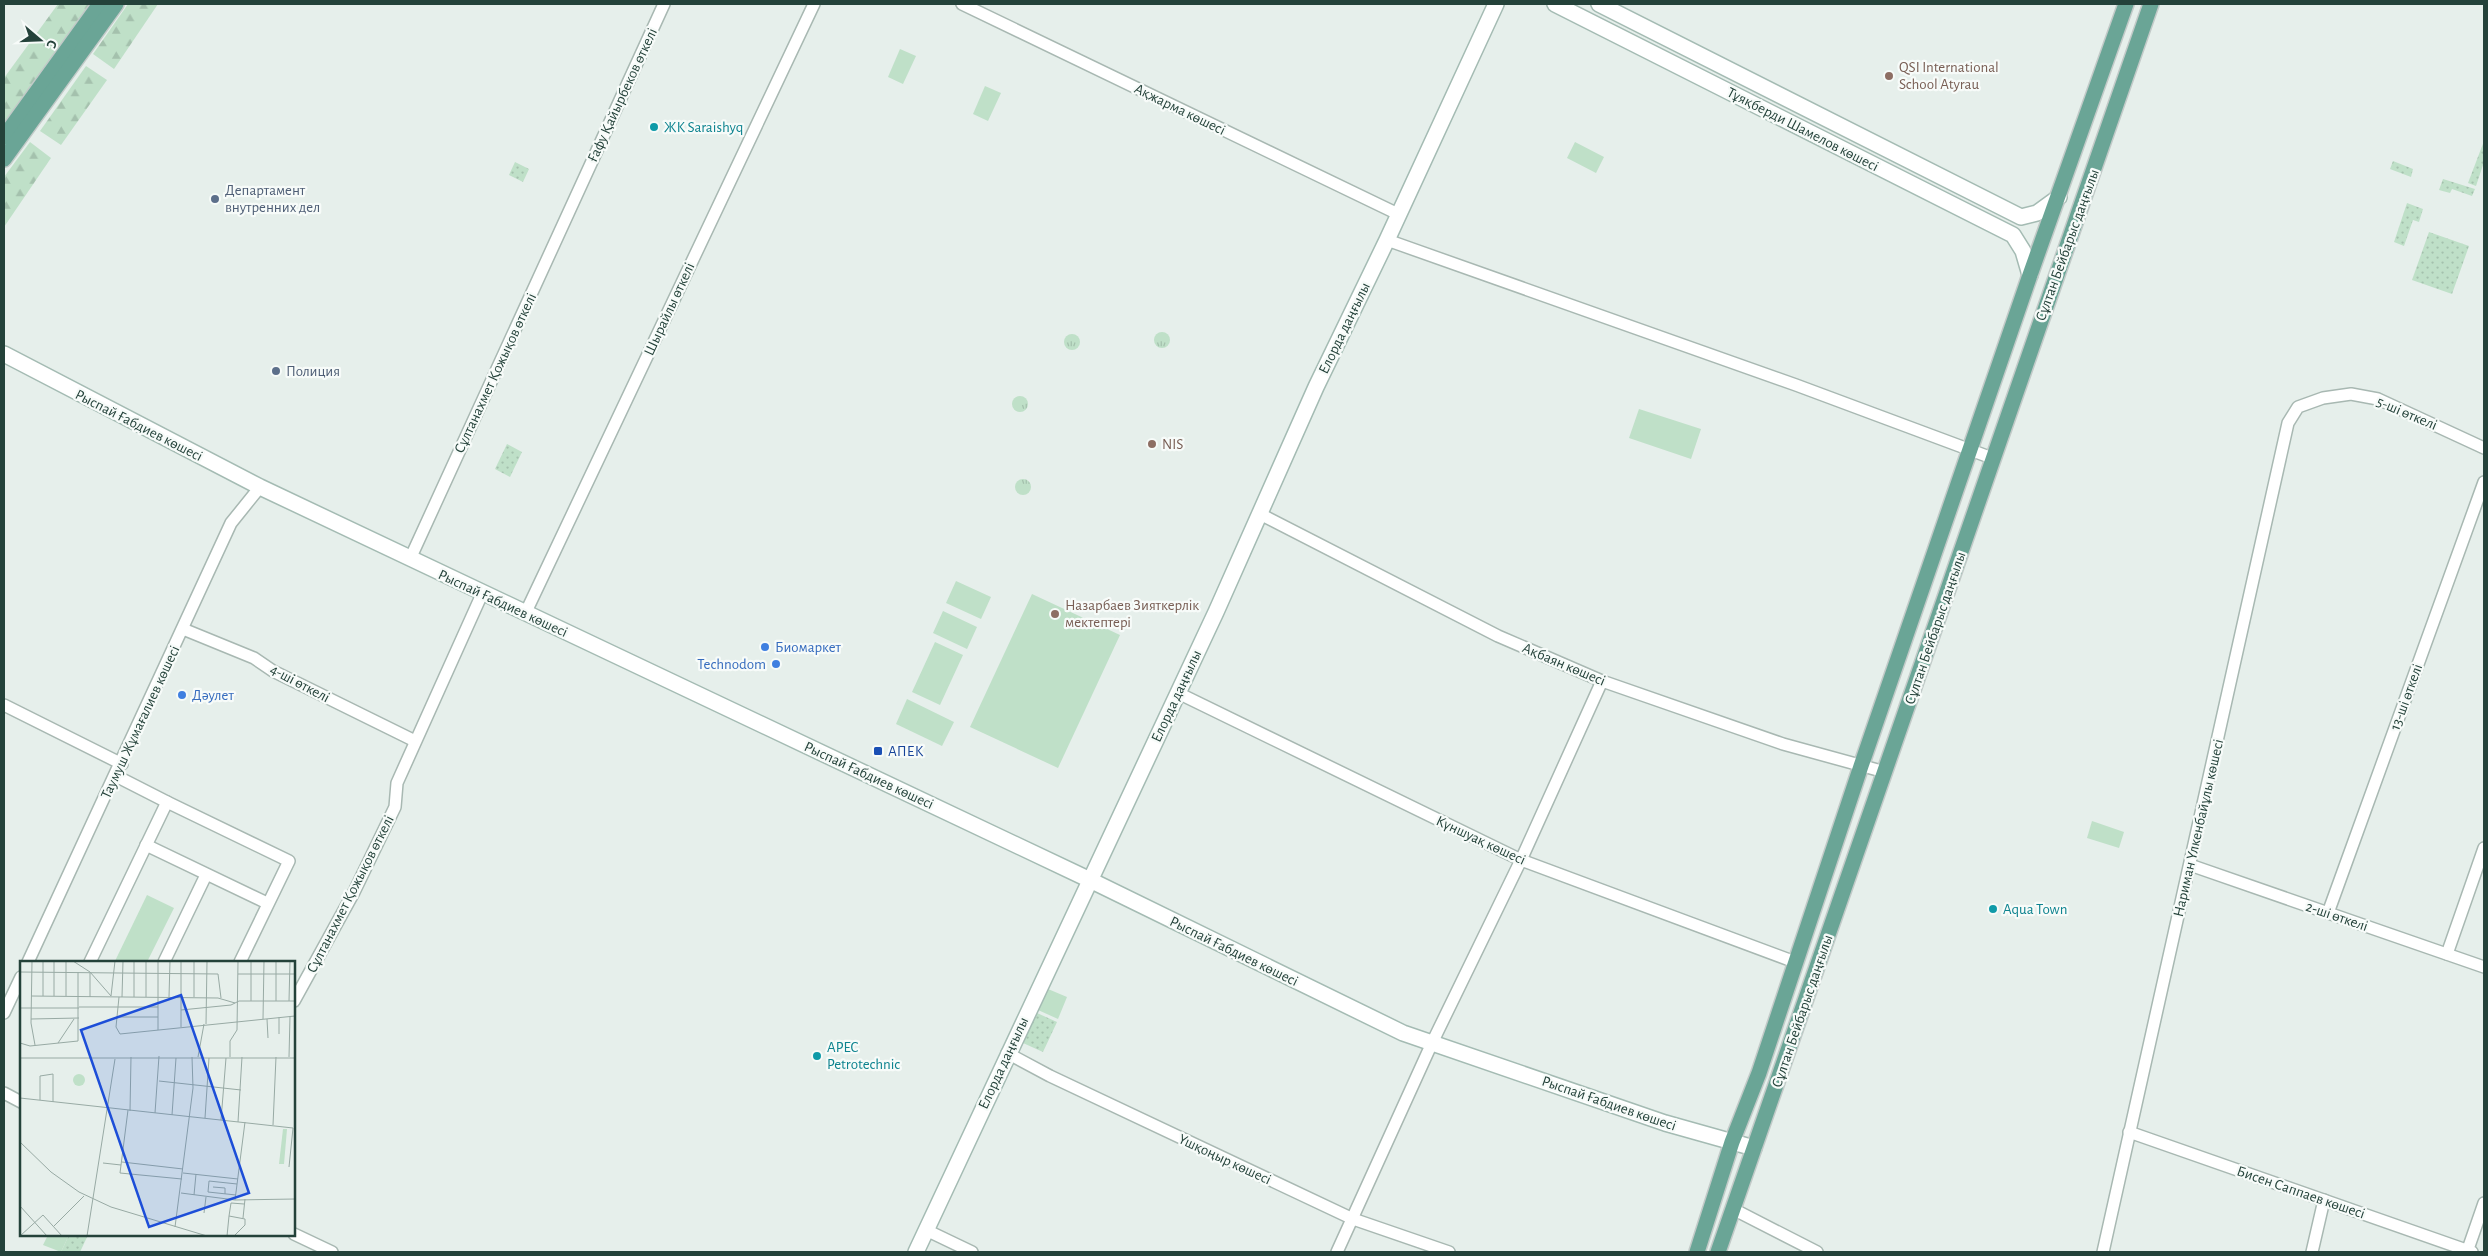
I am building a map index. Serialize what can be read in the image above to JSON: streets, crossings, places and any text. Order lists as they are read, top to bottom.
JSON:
{
  "streets": {
    "main road": ["Сұлтан Бейбарыс даңғылы"],
    "street": [
      "Ғафу Қайырбеков өткелі",
      "Ақжарма көшесі",
      "Тұяқберди Шамелов көшесі",
      "Шырайлы өткелі",
      "Елорда даңғылы",
      "Сұлтанахмет Қожықов өткелі",
      "5-ші өткелі",
      "Рыспай Ғабдиев көшесі",
      "Ақбаян көшесі",
      "4-ші өткелі",
      "13-ші өткелі",
      "Таумуш Жұмағалиев көшесі",
      "Нариман Үлкенбайұлы көшесі",
      "Күншуақ көшесі",
      "2-ші өткелі",
      "Үшқоңыр көшесі",
      "Бисен Саппаев көшесі"
    ]
  },
  "crossings": [
    ["Ғафу Қайырбеков өткелі", "Сұлтанахмет Қожықов өткелі"],
    ["Ақжарма көшесі", "Елорда даңғылы"],
    ["Тұяқберди Шамелов көшесі", "Сұлтан Бейбарыс даңғылы"],
    ["Сұлтан Бейбарыс даңғылы", "Рыспай Ғабдиев көшесі"],
    ["Сұлтан Бейбарыс даңғылы", "Ақбаян көшесі"],
    ["Сұлтан Бейбарыс даңғылы", "Күншуақ көшесі"],
    ["Шырайлы өткелі", "Рыспай Ғабдиев көшесі"],
    ["Елорда даңғылы", "Рыспай Ғабдиев көшесі"],
    ["Елорда даңғылы", "Ақбаян көшесі"],
    ["Елорда даңғылы", "Күншуақ көшесі"],
    ["Елорда даңғылы", "Үшқоңыр көшесі"],
    ["Сұлтанахмет Қожықов өткелі", "Рыспай Ғабдиев көшесі"],
    ["Сұлтанахмет Қожықов өткелі", "4-ші өткелі"],
    ["5-ші өткелі", "Нариман Үлкенбайұлы көшесі"],
    ["Рыспай Ғабдиев көшесі", "Таумуш Жұмағалиев көшесі"],
    ["4-ші өткелі", "Таумуш Жұмағалиев көшесі"],
    ["13-ші өткелі", "2-ші өткелі"],
    ["Нариман Үлкенбайұлы көшесі", "2-ші өткелі"],
    ["Нариман Үлкенбайұлы көшесі", "Бисен Саппаев көшесі"]
  ],
  "places": {
    "other": [
      "QSI International School Atyrau",
      "ЖК Saraishyq",
      "Департамент внутренних дел",
      "Полиция",
      "NIS",
      "Назарбаев Зияткерлік мектептері",
      "Биомаркет",
      "Technodom",
      "Дәулет",
      "Aqua Town",
      "APEC Petrotechnic"
    ],
    "transit": ["АПЕК"]
  },
  "north": "right"
}
